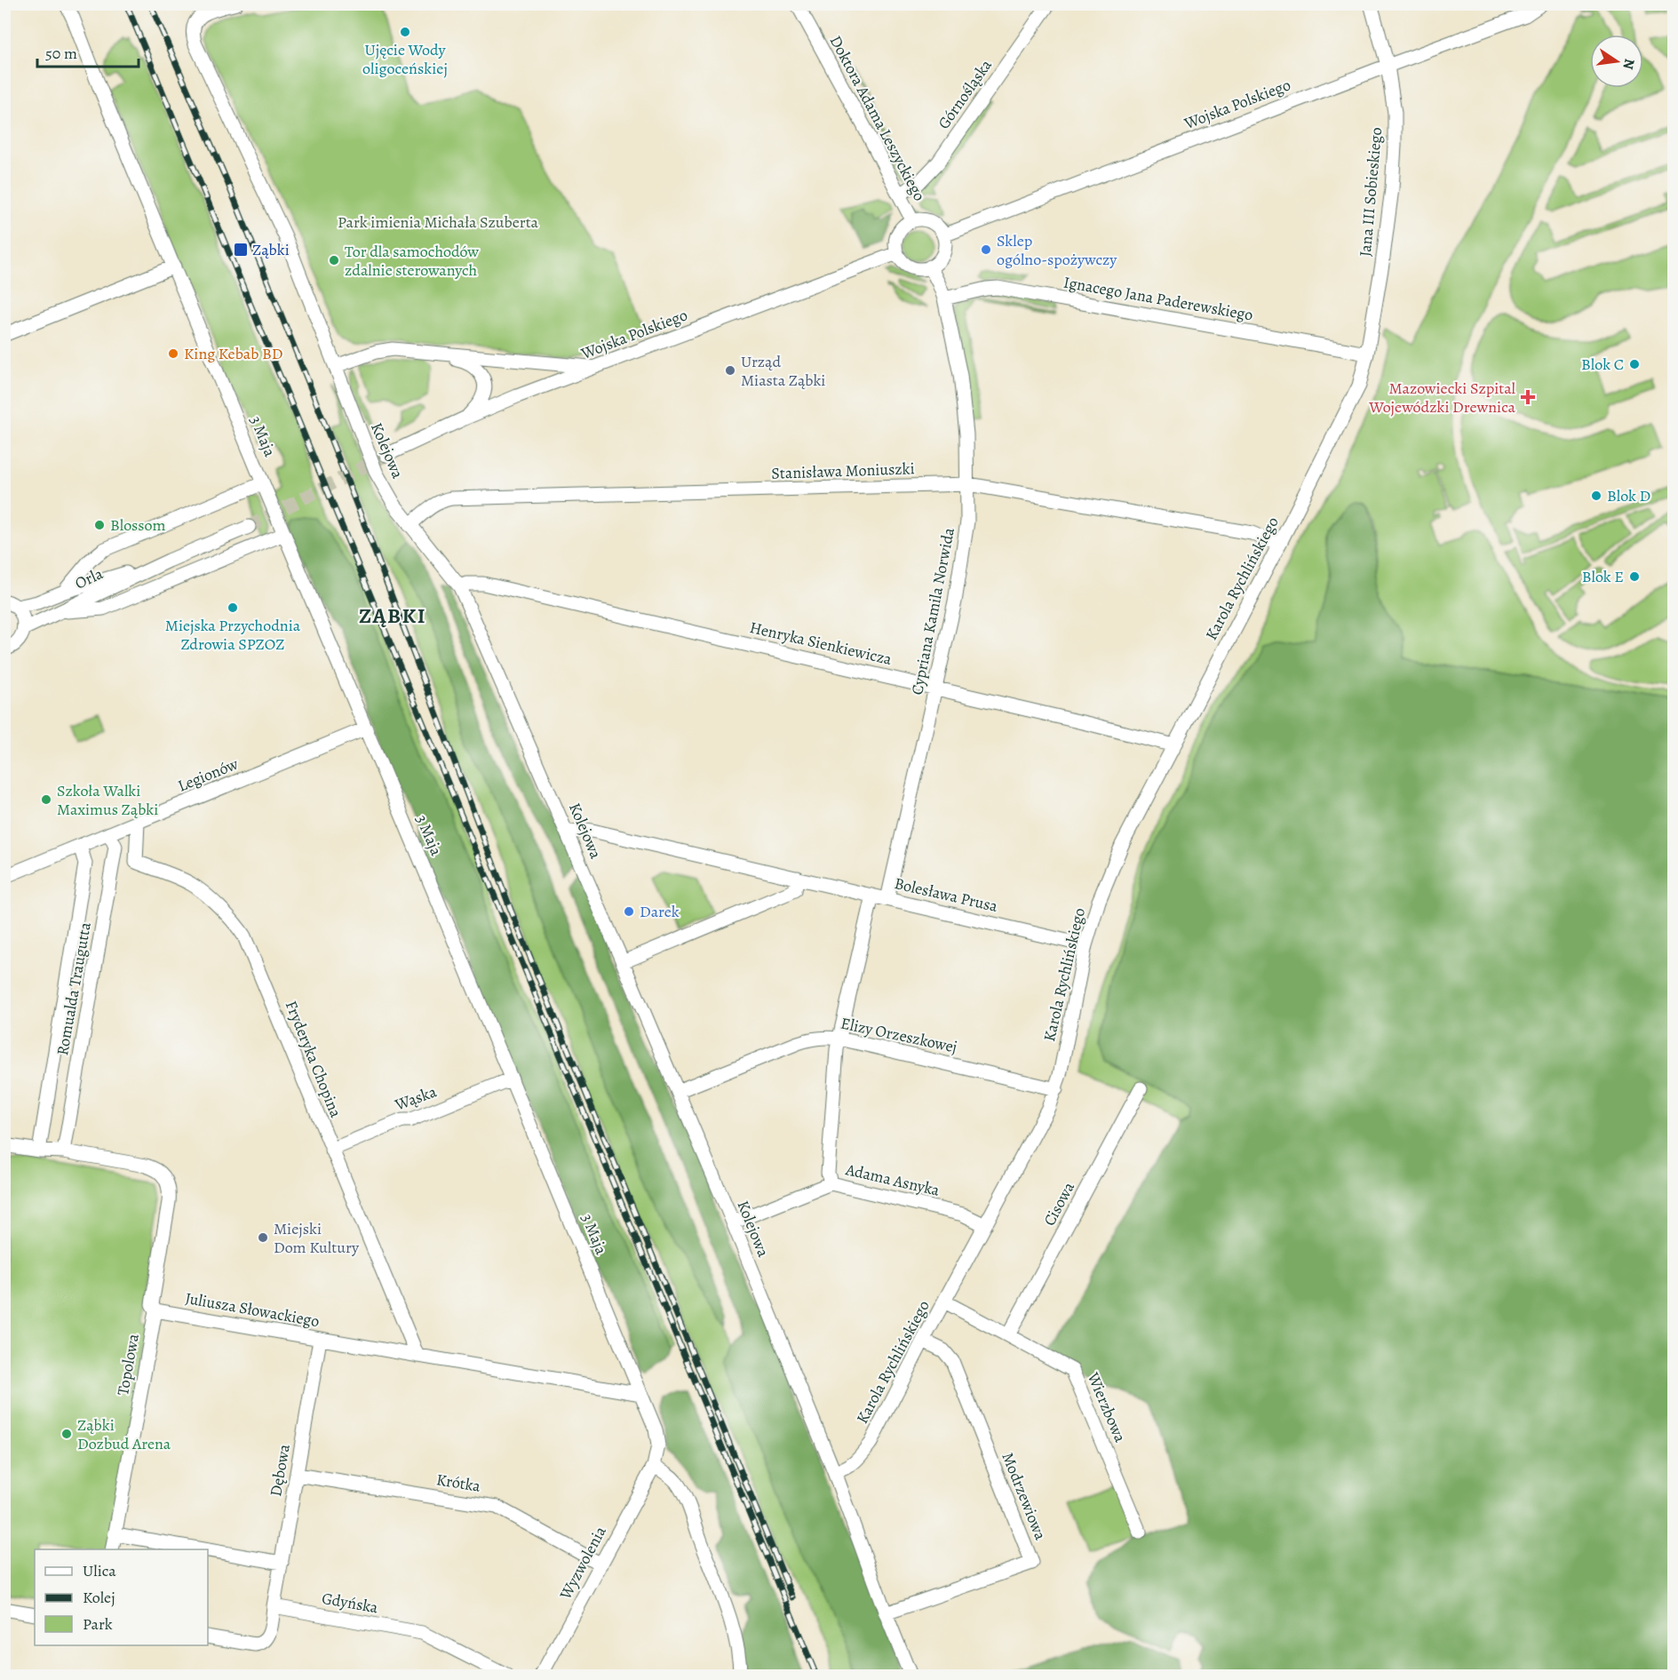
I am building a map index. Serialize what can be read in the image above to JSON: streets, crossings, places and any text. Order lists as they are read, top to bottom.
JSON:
{
  "streets": {
    "street": [
      "Górnośląska",
      "Wojska Polskiego",
      "Doktora Adama Leszyckiego",
      "Jana III Sobieskiego",
      "Ignacego Jana Paderewskiego",
      "3 Maja",
      "Kolejowa",
      "Stanisława Moniuszki",
      "Orla",
      "Karola Rychlińskiego",
      "Cypriana Kamila Norwida",
      "Henryka Sienkiewicza",
      "Legionów",
      "Bolesława Prusa",
      "Romualda Traugutta",
      "Elizy Orzeszkowej",
      "Fryderyka Chopina",
      "Wąska",
      "Adama Asnyka",
      "Cisowa",
      "Juliusza Słowackiego",
      "Topolowa",
      "Wierzbowa",
      "Dębowa",
      "Krótka",
      "Modrzewiowa",
      "Wyzwolenia",
      "Gdyńska"
    ]
  },
  "crossings": [
    ["Górnośląska", "Doktora Adama Leszyckiego"],
    ["Wojska Polskiego", "Doktora Adama Leszyckiego"],
    ["Wojska Polskiego", "Jana III Sobieskiego"],
    ["Wojska Polskiego", "Cypriana Kamila Norwida"],
    ["Doktora Adama Leszyckiego", "Cypriana Kamila Norwida"],
    ["Jana III Sobieskiego", "Ignacego Jana Paderewskiego"],
    ["Jana III Sobieskiego", "Karola Rychlińskiego"],
    ["Ignacego Jana Paderewskiego", "Karola Rychlińskiego"],
    ["Ignacego Jana Paderewskiego", "Cypriana Kamila Norwida"],
    ["3 Maja", "Legionów"],
    ["3 Maja", "Wąska"],
    ["3 Maja", "Juliusza Słowackiego"],
    ["3 Maja", "Wyzwolenia"],
    ["Kolejowa", "Stanisława Moniuszki"],
    ["Kolejowa", "Karola Rychlińskiego"],
    ["Kolejowa", "Henryka Sienkiewicza"],
    ["Kolejowa", "Bolesława Prusa"],
    ["Kolejowa", "Elizy Orzeszkowej"],
    ["Kolejowa", "Adama Asnyka"],
    ["Kolejowa", "Modrzewiowa"],
    ["Stanisława Moniuszki", "Karola Rychlińskiego"],
    ["Stanisława Moniuszki", "Cypriana Kamila Norwida"],
    ["Karola Rychlińskiego", "Henryka Sienkiewicza"],
    ["Karola Rychlińskiego", "Bolesława Prusa"],
    ["Karola Rychlińskiego", "Elizy Orzeszkowej"],
    ["Karola Rychlińskiego", "Adama Asnyka"],
    ["Karola Rychlińskiego", "Wierzbowa"],
    ["Karola Rychlińskiego", "Modrzewiowa"],
    ["Cypriana Kamila Norwida", "Henryka Sienkiewicza"],
    ["Cypriana Kamila Norwida", "Bolesława Prusa"],
    ["Legionów", "Romualda Traugutta"],
    ["Legionów", "Fryderyka Chopina"],
    ["Fryderyka Chopina", "Wąska"],
    ["Fryderyka Chopina", "Juliusza Słowackiego"],
    ["Cisowa", "Wierzbowa"],
    ["Juliusza Słowackiego", "Topolowa"],
    ["Juliusza Słowackiego", "Dębowa"],
    ["Dębowa", "Krótka"],
    ["Dębowa", "Gdyńska"],
    ["Krótka", "Wyzwolenia"]
  ],
  "districts": ["ZĄBKI"],
  "parks": ["Park imienia Michała Szuberta"],
  "places": {
    "other": [
      "Ujęcie Wody oligoceńskiej",
      "Sklep ogólno-spożywczy",
      "Tor dla samochodów zdalnie sterowanych",
      "King Kebab BD",
      "Blok C",
      "Urząd Miasta Ząbki",
      "Blok D",
      "Blossom",
      "Blok E",
      "Miejska Przychodnia Zdrowia SPZOZ",
      "Szkoła Walki Maximus Ząbki",
      "Darek",
      "Miejski Dom Kultury",
      "Ząbki Dozbud Arena"
    ],
    "transit": ["Ząbki"],
    "health": ["Mazowiecki Szpital Wojewódzki Drewnica"]
  },
  "legend": ["Ulica", "Kolej", "Park"],
  "scale_bar": "50 m",
  "north": "right"
}
